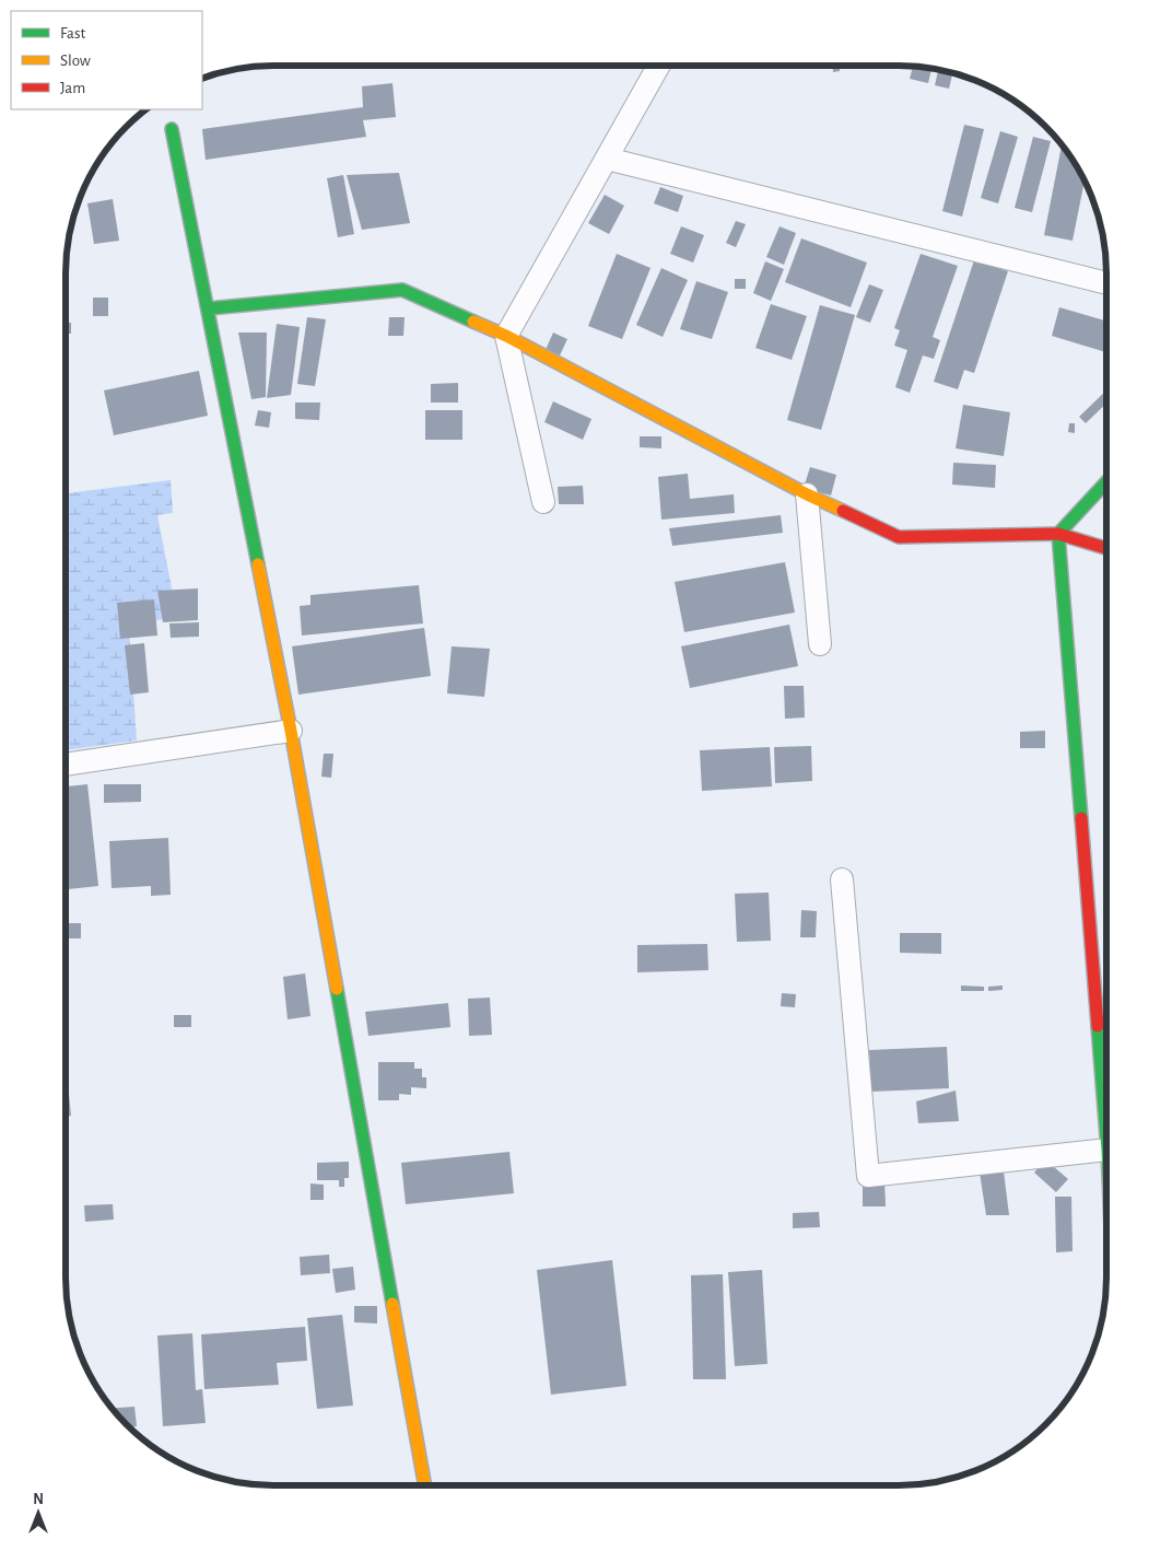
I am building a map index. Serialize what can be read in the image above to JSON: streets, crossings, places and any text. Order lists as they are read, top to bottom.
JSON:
{
  "legend": ["Fast", "Slow", "Jam"],
  "north": "top"
}
